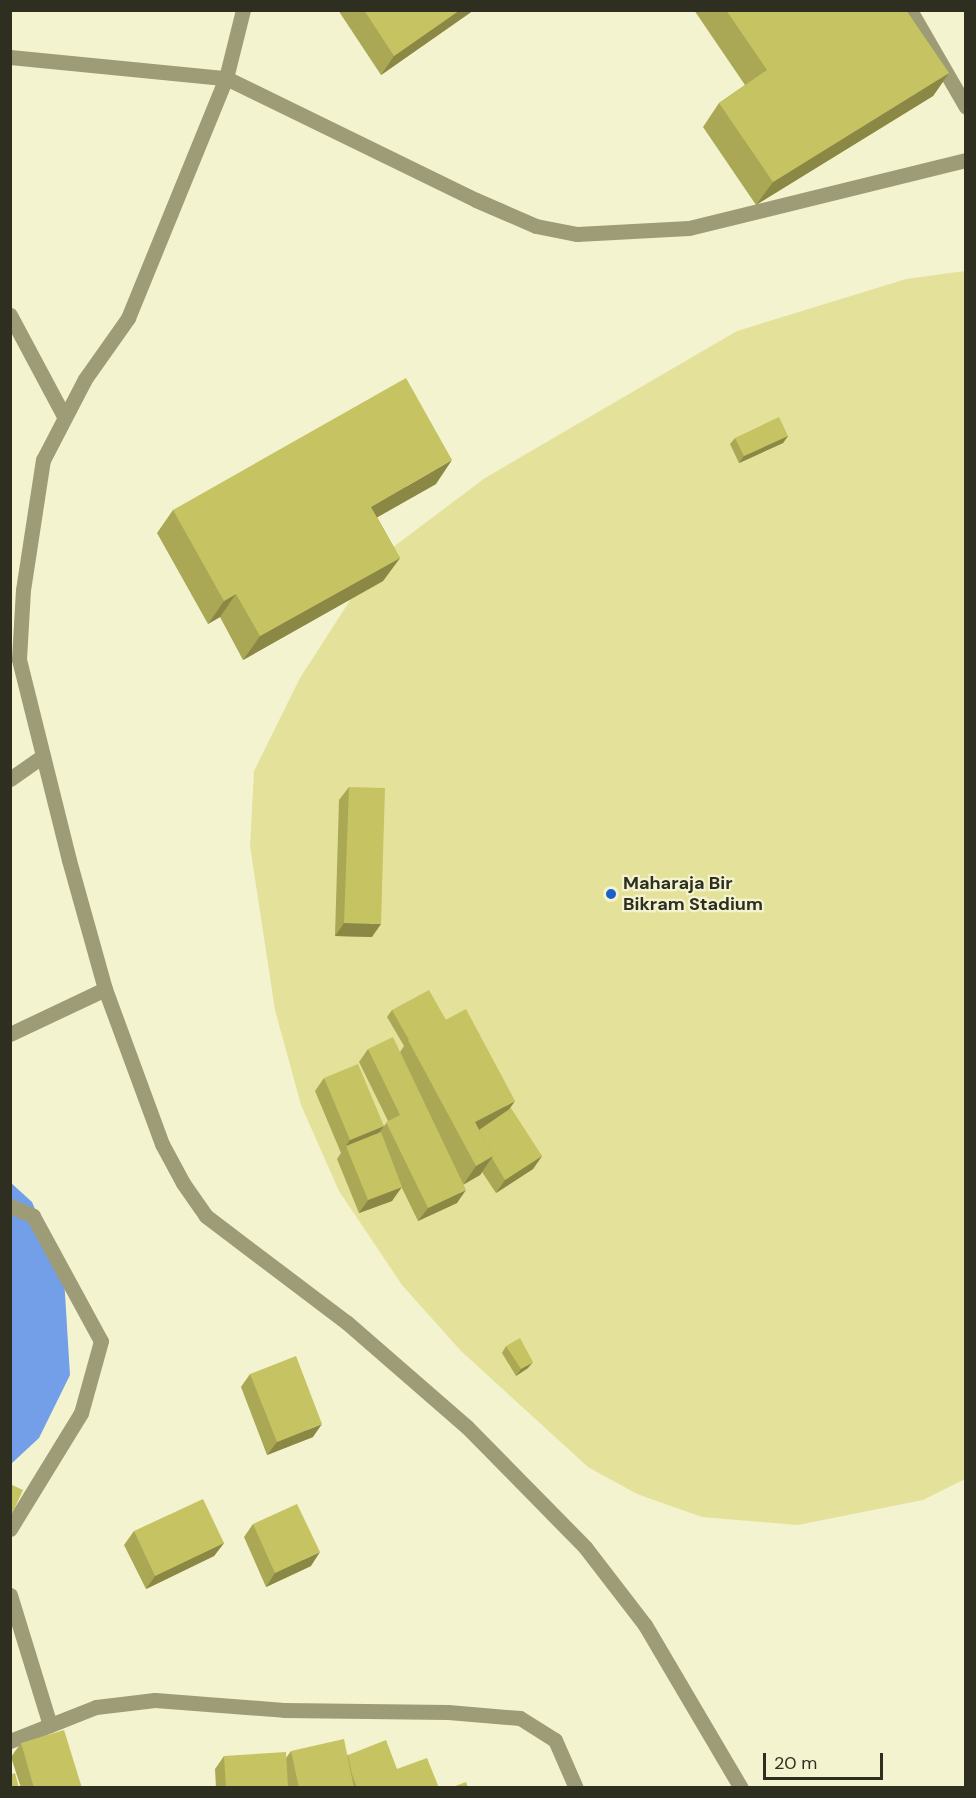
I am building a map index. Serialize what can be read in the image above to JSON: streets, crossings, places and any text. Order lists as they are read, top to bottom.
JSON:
{
  "places": ["Maharaja Bir Bikram Stadium"],
  "scale_bar": "20 m"
}
